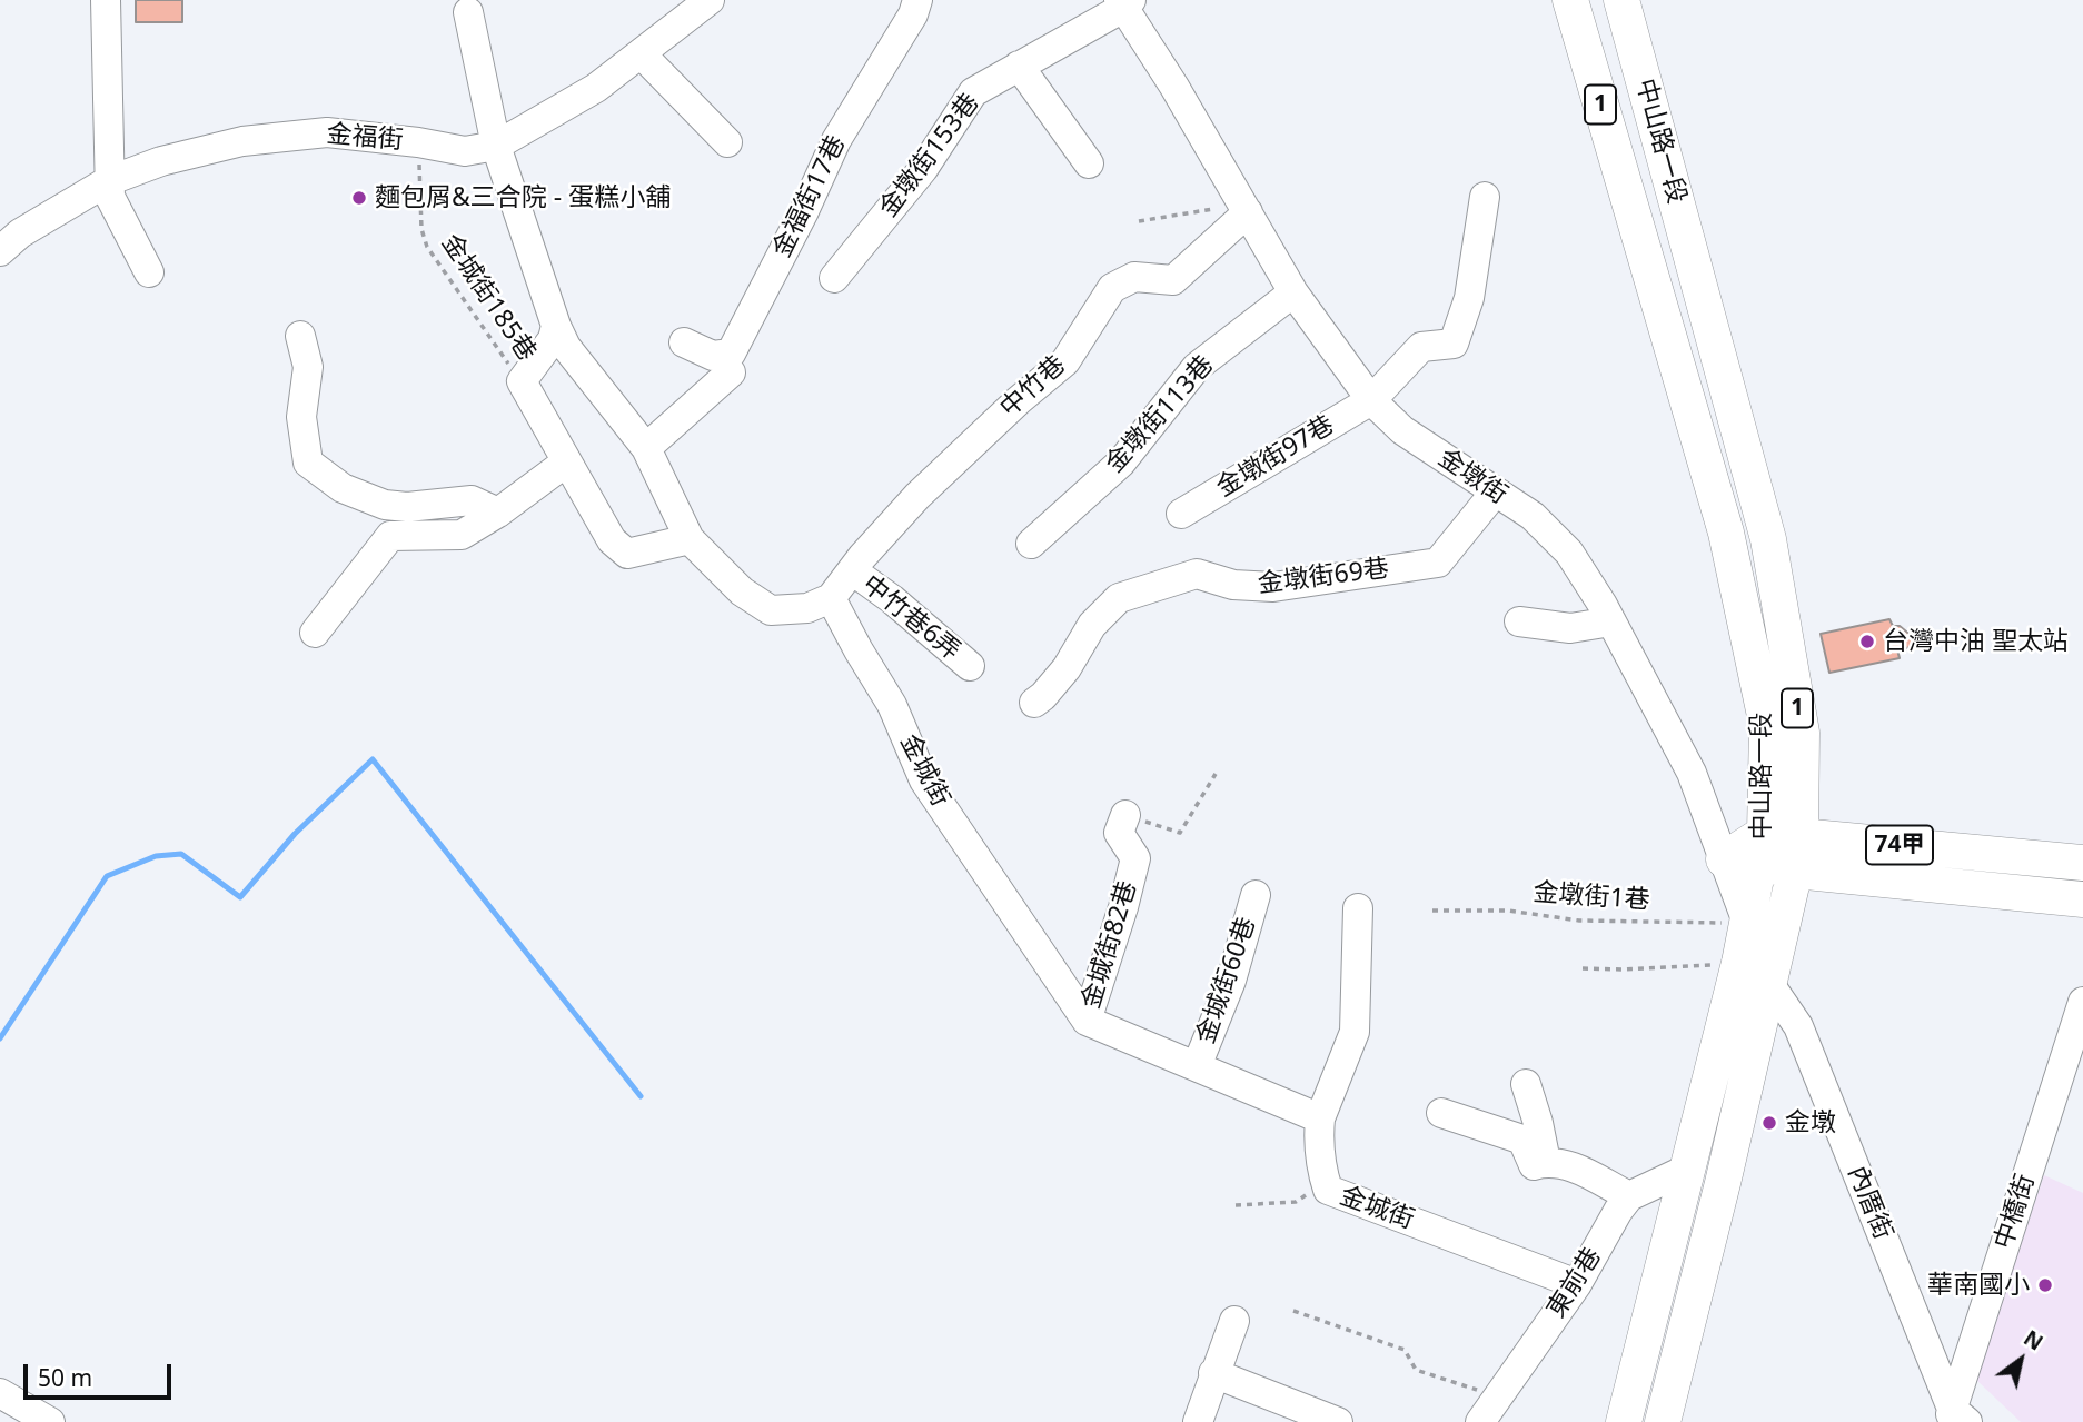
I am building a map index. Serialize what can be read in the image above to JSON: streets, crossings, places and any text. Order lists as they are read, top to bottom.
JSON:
{
  "streets": {
    "main road": ["1", "中山路一段", "74甲"],
    "street": [
      "金福街",
      "金墩街153巷",
      "金福街17巷",
      "中竹巷",
      "金墩街113巷",
      "金墩街97巷",
      "金墩街",
      "金墩街69巷",
      "中竹巷6弄",
      "金城街",
      "金城街82巷",
      "金城街60巷",
      "內厝街",
      "中橋街",
      "東前巷"
    ],
    "path": ["金城街185巷", "金墩街1巷"]
  },
  "crossings": [
    ["金福街", "金城街185巷"],
    ["中山路一段", "金墩街"],
    ["中山路一段", "74甲"],
    ["中山路一段", "金墩街1巷"],
    ["中山路一段", "內厝街"],
    ["金墩街153巷", "金墩街"],
    ["中竹巷", "金墩街"],
    ["中竹巷", "中竹巷6弄"],
    ["中竹巷", "金城街"],
    ["金墩街113巷", "金墩街"],
    ["金墩街97巷", "金墩街"],
    ["金墩街", "金墩街69巷"],
    ["金墩街", "金墩街1巷"],
    ["金墩街", "內厝街"],
    ["金城街", "金城街82巷"],
    ["金城街", "東前巷"],
    ["內厝街", "中橋街"]
  ],
  "places": [
    "麵包屑&三合院 - 蛋糕小舖",
    "台灣中油 聖太站",
    "金墩",
    "華南國小"
  ],
  "scale_bar": "50 m",
  "north": "top right"
}
